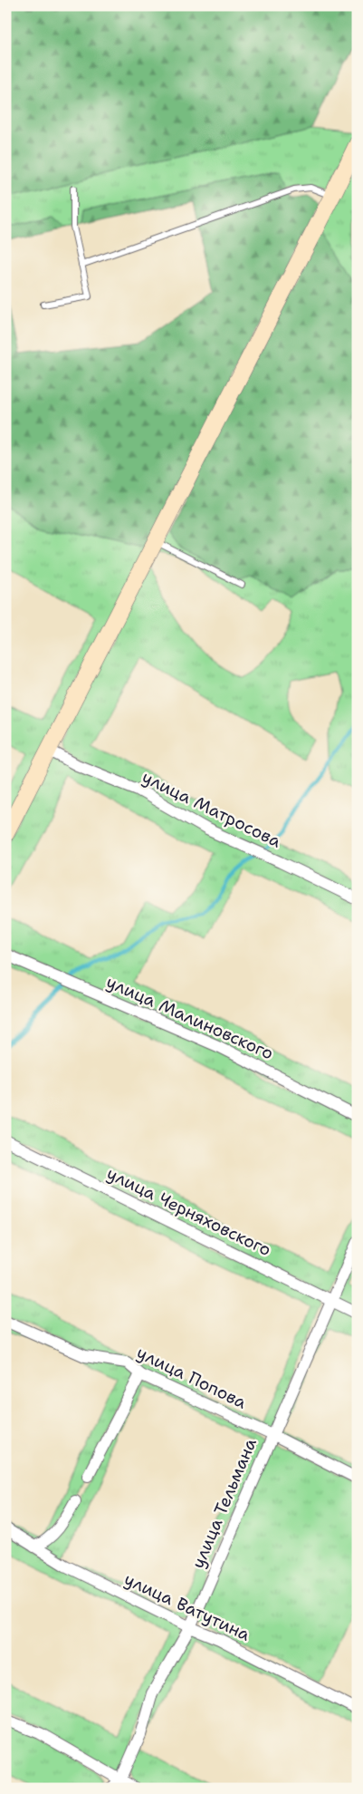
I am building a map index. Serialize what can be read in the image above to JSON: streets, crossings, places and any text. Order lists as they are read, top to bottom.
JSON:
{
  "streets": {
    "street": [
      "улица Матросова",
      "улица Малиновского",
      "улица Черняховского",
      "улица Попова",
      "улица Тельмана",
      "улица Ватутина"
    ]
  },
  "crossings": [
    ["улица Черняховского", "улица Тельмана"],
    ["улица Попова", "улица Тельмана"],
    ["улица Тельмана", "улица Ватутина"]
  ]
}
